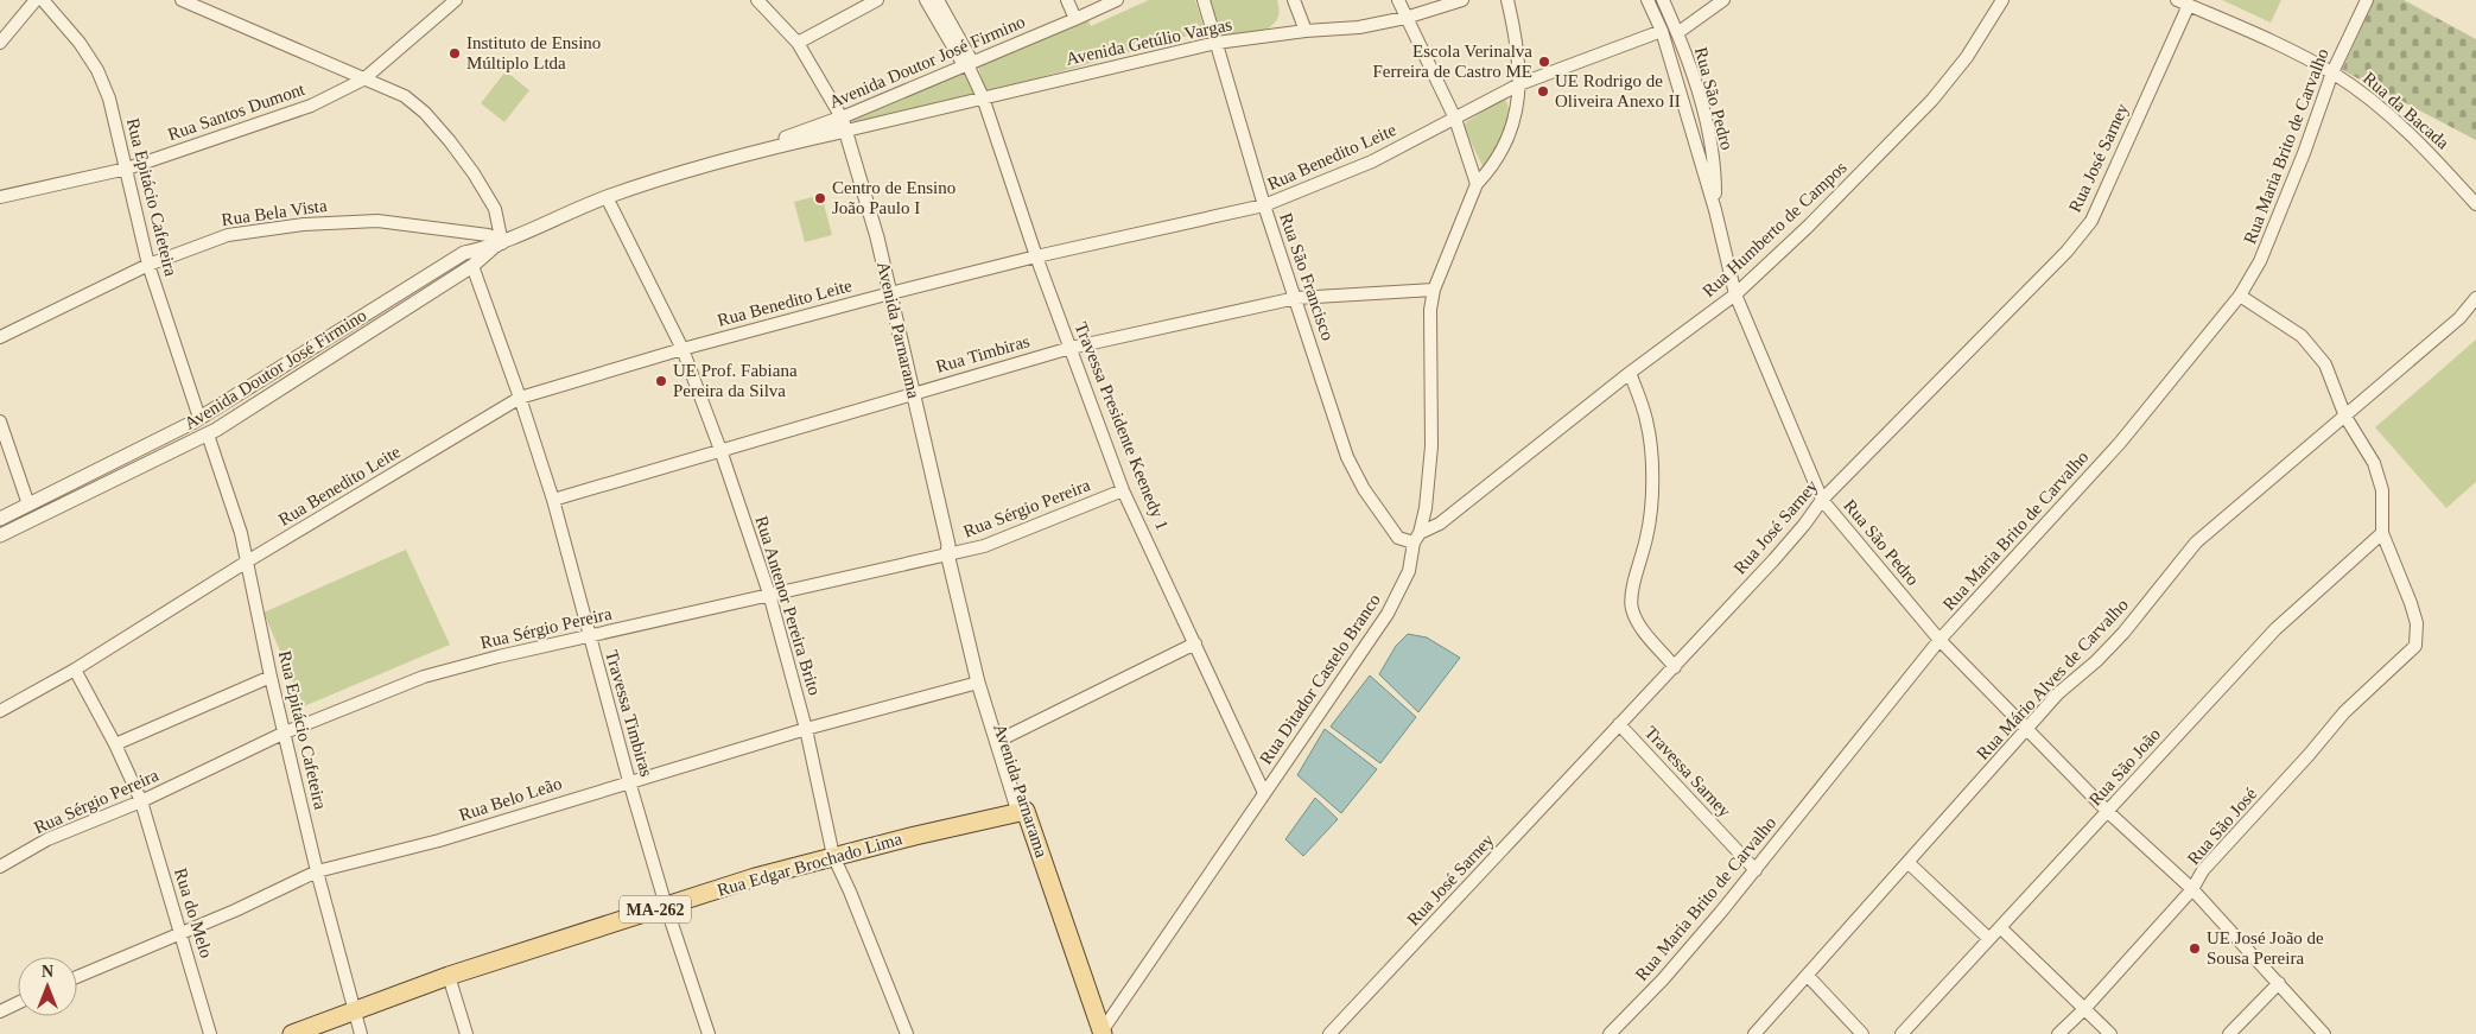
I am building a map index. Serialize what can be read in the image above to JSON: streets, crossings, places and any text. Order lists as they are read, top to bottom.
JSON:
{
  "streets": {
    "main road": ["Avenida Parnarama", "Rua Edgar Brochado Lima", "MA-262"],
    "street": [
      "Avenida Getúlio Vargas",
      "Avenida Doutor José Firmino",
      "Rua São Pedro",
      "Rua da Bacada",
      "Rua Santos Dumont",
      "Rua Maria Brito de Carvalho",
      "Rua Benedito Leite",
      "Rua José Sarney",
      "Rua Epitácio Cafeteira",
      "Rua Bela Vista",
      "Rua Humberto de Campos",
      "Rua São Francisco",
      "Rua Timbiras",
      "Travessa Presidente Keenedy 1",
      "Rua Sérgio Pereira",
      "Rua Antenor Pereira Brito",
      "Rua Ditador Castelo Branco",
      "Rua Mário Alves de Carvalho",
      "Travessa Timbiras",
      "Rua São João",
      "Travessa Sarney",
      "Rua Belo Leão",
      "Rua São José",
      "Rua do Melo"
    ]
  },
  "crossings": [
    ["Avenida Getúlio Vargas", "Avenida Doutor José Firmino"],
    ["Avenida Getúlio Vargas", "Rua São Francisco"],
    ["Avenida Getúlio Vargas", "Avenida Parnarama"],
    ["Avenida Getúlio Vargas", "Travessa Presidente Keenedy 1"],
    ["Avenida Doutor José Firmino", "Rua Epitácio Cafeteira"],
    ["Avenida Doutor José Firmino", "Rua Bela Vista"],
    ["Avenida Doutor José Firmino", "Avenida Parnarama"],
    ["Avenida Doutor José Firmino", "Travessa Presidente Keenedy 1"],
    ["Avenida Doutor José Firmino", "Rua Antenor Pereira Brito"],
    ["Avenida Doutor José Firmino", "Travessa Timbiras"],
    ["Rua São Pedro", "Rua Maria Brito de Carvalho"],
    ["Rua São Pedro", "Rua Benedito Leite"],
    ["Rua São Pedro", "Rua José Sarney"],
    ["Rua São Pedro", "Rua Humberto de Campos"],
    ["Rua São Pedro", "Rua Mário Alves de Carvalho"],
    ["Rua São Pedro", "Rua São João"],
    ["Rua São Pedro", "Rua São José"],
    ["Rua da Bacada", "Rua Maria Brito de Carvalho"],
    ["Rua da Bacada", "Rua José Sarney"],
    ["Rua Santos Dumont", "Rua Epitácio Cafeteira"],
    ["Rua Maria Brito de Carvalho", "Travessa Sarney"],
    ["Rua Benedito Leite", "Rua Epitácio Cafeteira"],
    ["Rua Benedito Leite", "Rua São Francisco"],
    ["Rua Benedito Leite", "Avenida Parnarama"],
    ["Rua Benedito Leite", "Travessa Presidente Keenedy 1"],
    ["Rua Benedito Leite", "Rua Antenor Pereira Brito"],
    ["Rua Benedito Leite", "Rua Ditador Castelo Branco"],
    ["Rua Benedito Leite", "Travessa Timbiras"],
    ["Rua Benedito Leite", "Rua do Melo"],
    ["Rua José Sarney", "Travessa Sarney"],
    ["Rua Epitácio Cafeteira", "Rua Bela Vista"],
    ["Rua Epitácio Cafeteira", "Rua Sérgio Pereira"],
    ["Rua Epitácio Cafeteira", "Rua Belo Leão"],
    ["Rua Epitácio Cafeteira", "Rua Edgar Brochado Lima"],
    ["Rua Humberto de Campos", "Rua São Francisco"],
    ["Rua Humberto de Campos", "Rua Ditador Castelo Branco"],
    ["Rua São Francisco", "Rua Timbiras"],
    ["Rua São Francisco", "Rua Ditador Castelo Branco"],
    ["Avenida Parnarama", "Rua Timbiras"],
    ["Avenida Parnarama", "Rua Sérgio Pereira"],
    ["Avenida Parnarama", "Rua Ditador Castelo Branco"],
    ["Avenida Parnarama", "Rua Belo Leão"],
    ["Avenida Parnarama", "Rua Edgar Brochado Lima"],
    ["Rua Timbiras", "Travessa Presidente Keenedy 1"],
    ["Rua Timbiras", "Rua Antenor Pereira Brito"],
    ["Rua Timbiras", "Rua Ditador Castelo Branco"],
    ["Rua Timbiras", "Travessa Timbiras"],
    ["Travessa Presidente Keenedy 1", "Rua Sérgio Pereira"],
    ["Travessa Presidente Keenedy 1", "Rua Ditador Castelo Branco"],
    ["Rua Sérgio Pereira", "Rua Antenor Pereira Brito"],
    ["Rua Sérgio Pereira", "Travessa Timbiras"],
    ["Rua Sérgio Pereira", "Rua do Melo"],
    ["Rua Antenor Pereira Brito", "Rua Belo Leão"],
    ["Rua Antenor Pereira Brito", "Rua Edgar Brochado Lima"],
    ["Travessa Timbiras", "Rua Belo Leão"],
    ["Travessa Timbiras", "Rua Edgar Brochado Lima"],
    ["Rua São João", "Rua São José"],
    ["Rua Belo Leão", "Rua do Melo"]
  ],
  "places": [
    "Instituto de Ensino Múltiplo Ltda",
    "Escola Verinalva Ferreira de Castro ME",
    "UE Rodrigo de Oliveira Anexo II",
    "Centro de Ensino João Paulo I",
    "UE Prof. Fabiana Pereira da Silva",
    "UE José João de Sousa Pereira"
  ],
  "north": "top"
}
